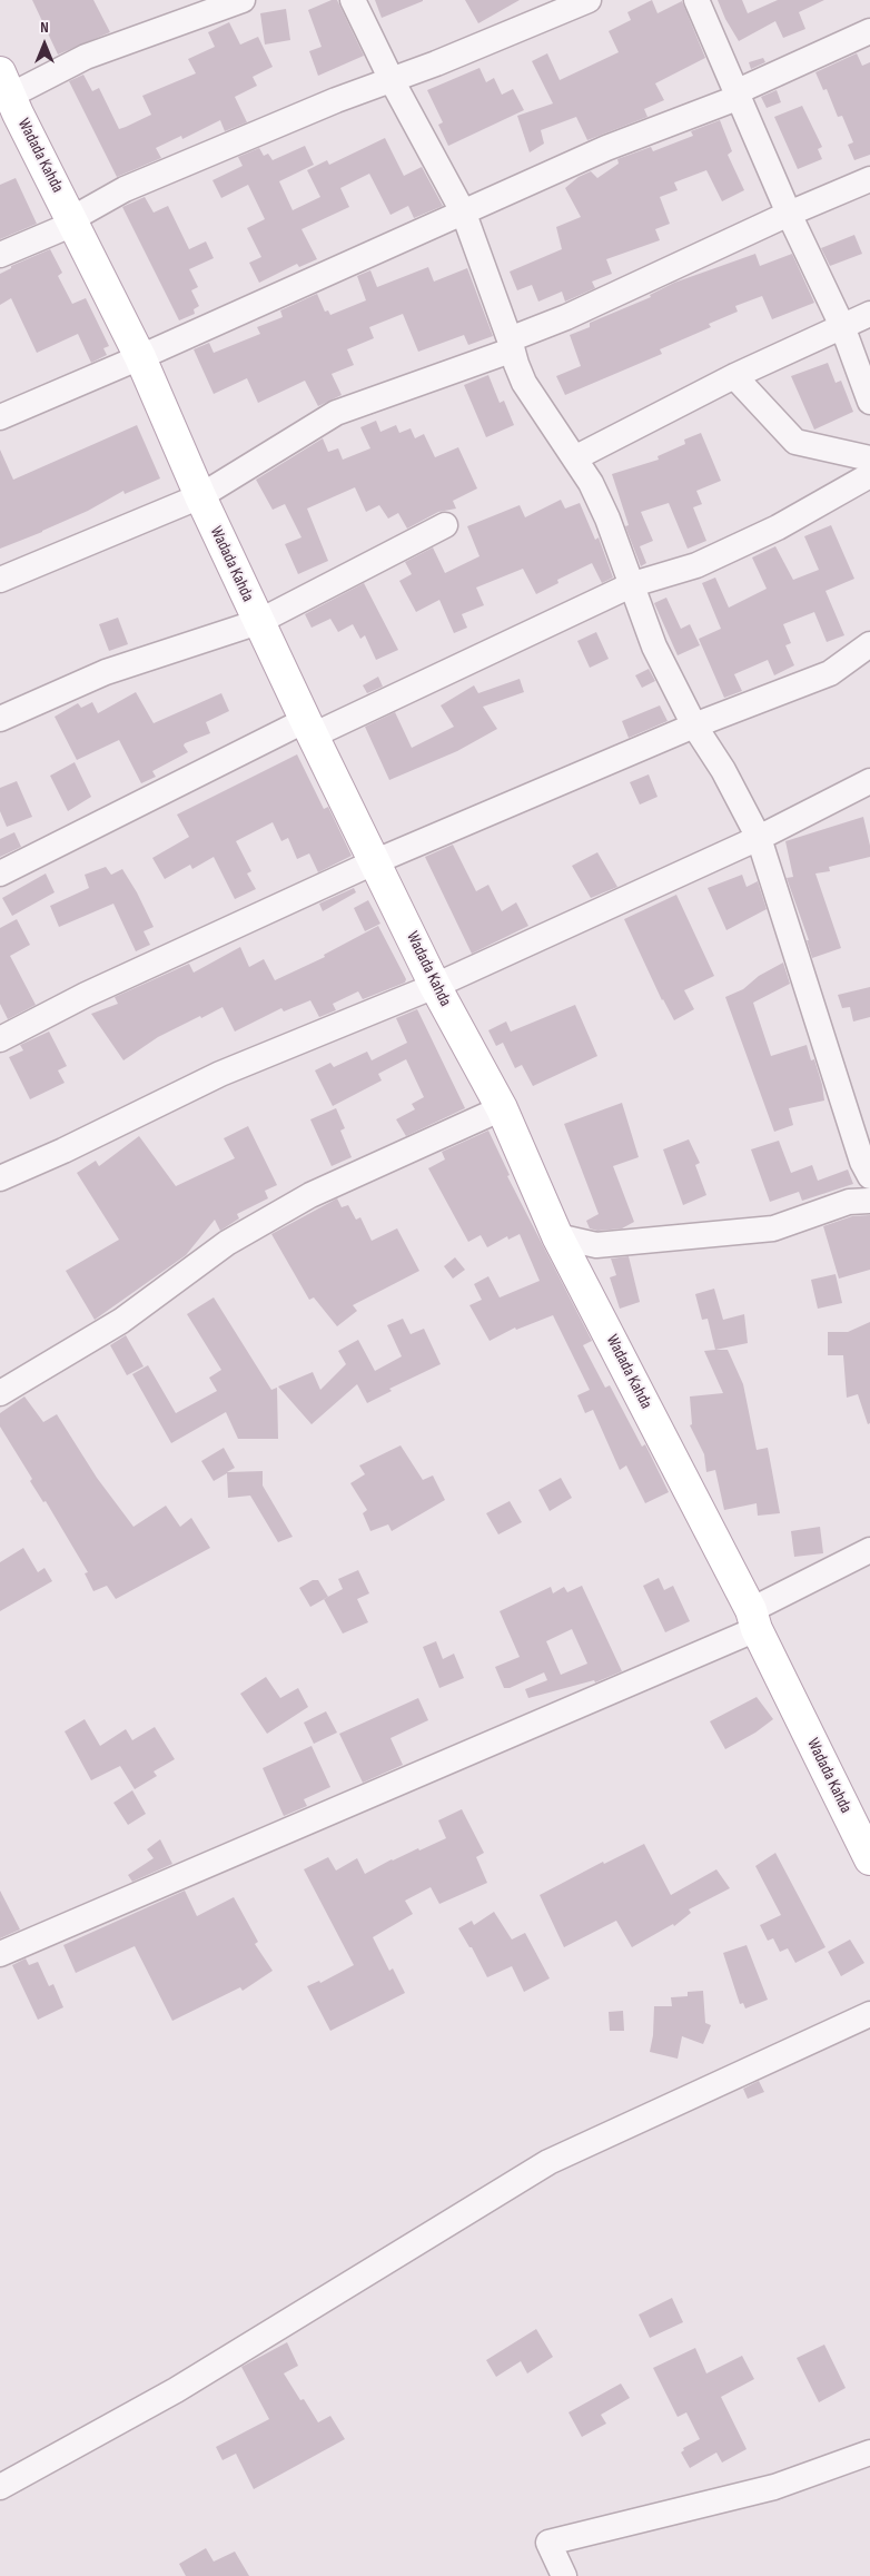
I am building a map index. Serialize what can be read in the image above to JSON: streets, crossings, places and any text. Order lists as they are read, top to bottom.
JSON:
{
  "streets": {
    "main road": ["Wadada Kahda"]
  },
  "north": "top"
}
